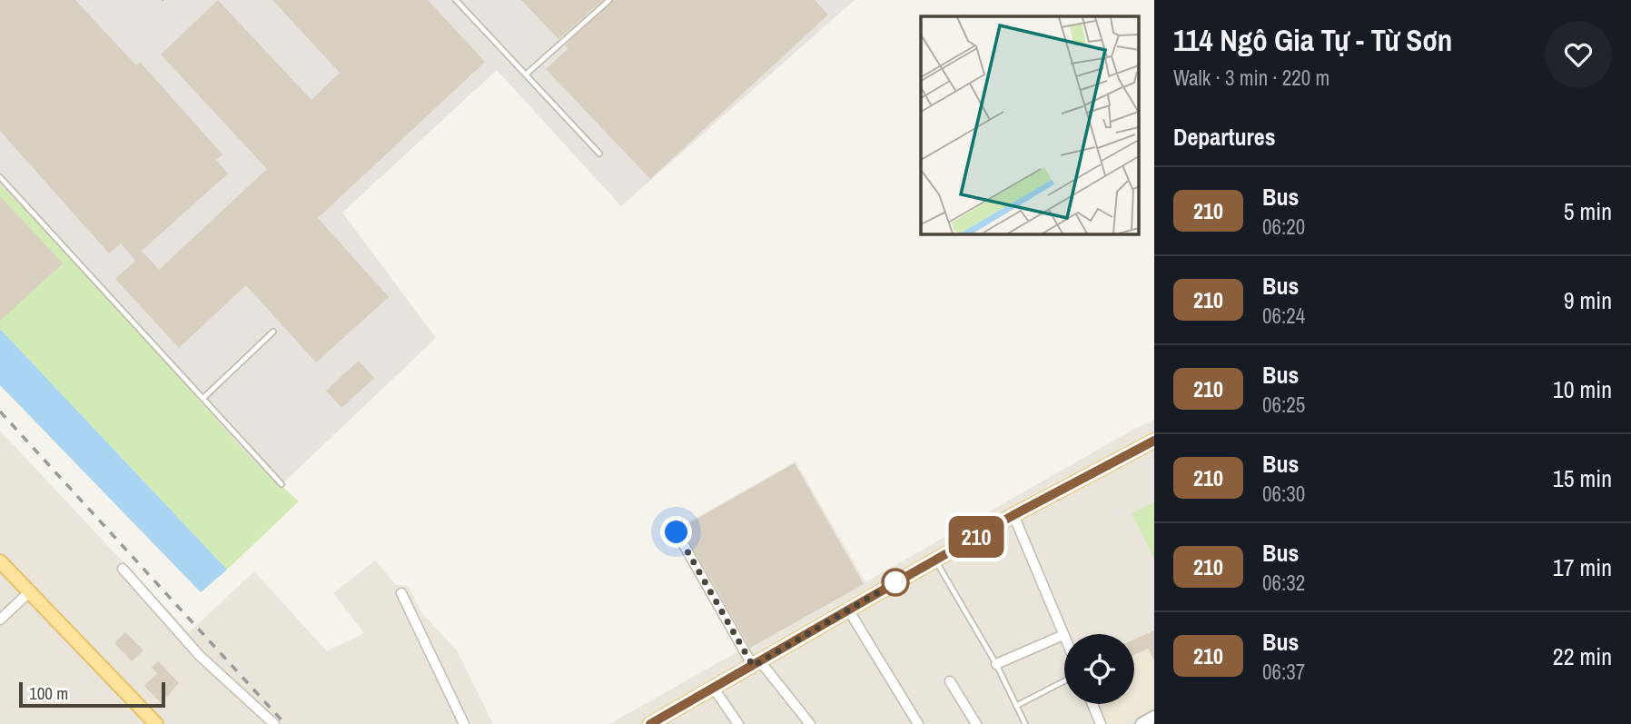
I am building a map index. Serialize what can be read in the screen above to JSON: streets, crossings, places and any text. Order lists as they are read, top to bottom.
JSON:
{
  "lines": ["bus line 210"],
  "scale_bar": "100 m",
  "page": {
    "on_map": "210",
    "heading": [
      ["114 Ngô Gia Tự - Từ Sơn", "Walk · 3 min · 220 m"],
      "Departures"
    ],
    "list": [
      {
        "mark": "210",
        "name": "Bus",
        "note": "06:20",
        "value": "5 min"
      },
      {
        "mark": "210",
        "name": "Bus",
        "note": "06:24",
        "value": "9 min"
      },
      {
        "mark": "210",
        "name": "Bus",
        "note": "06:25",
        "value": "10 min"
      },
      {
        "mark": "210",
        "name": "Bus",
        "note": "06:30",
        "value": "15 min"
      },
      {
        "mark": "210",
        "name": "Bus",
        "note": "06:32",
        "value": "17 min"
      },
      {
        "mark": "210",
        "name": "Bus",
        "note": "06:37",
        "value": "22 min"
      }
    ],
    "scale": "100 m"
  }
}
